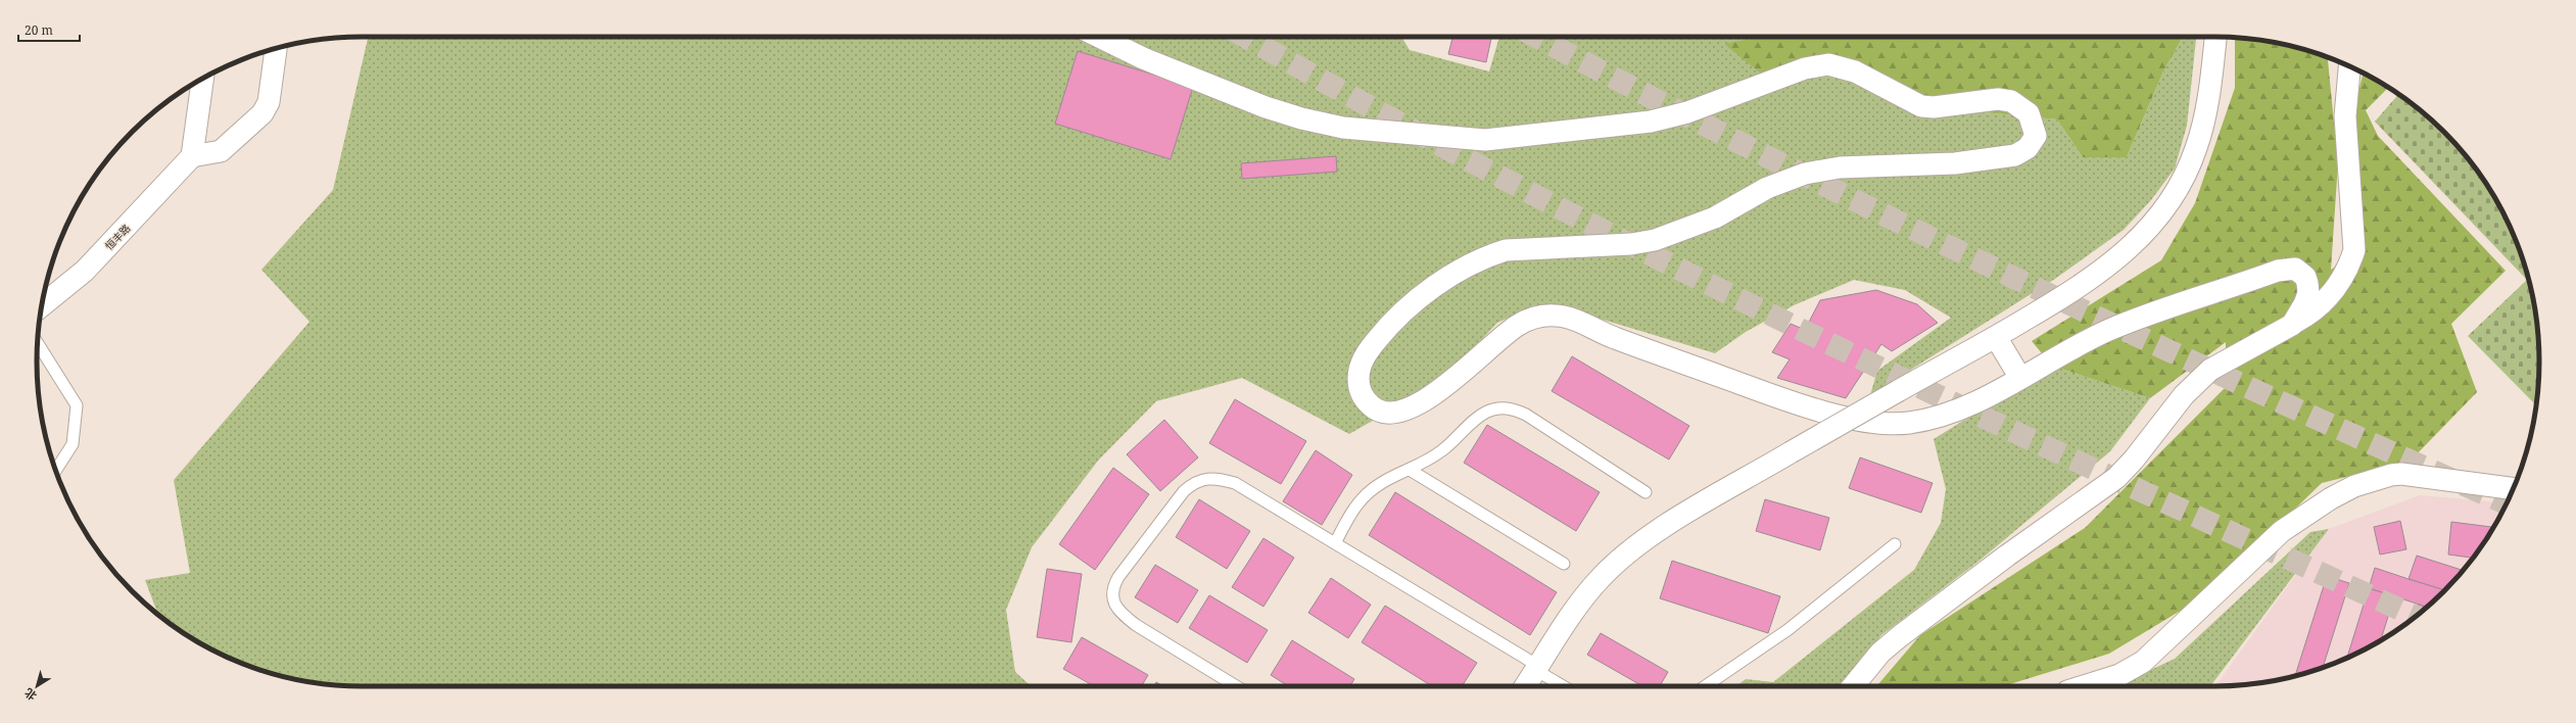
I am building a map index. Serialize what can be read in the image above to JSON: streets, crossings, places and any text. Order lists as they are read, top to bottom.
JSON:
{
  "streets": {
    "street": ["恒丰路"]
  },
  "scale_bar": "20 m",
  "north": "bottom left"
}
